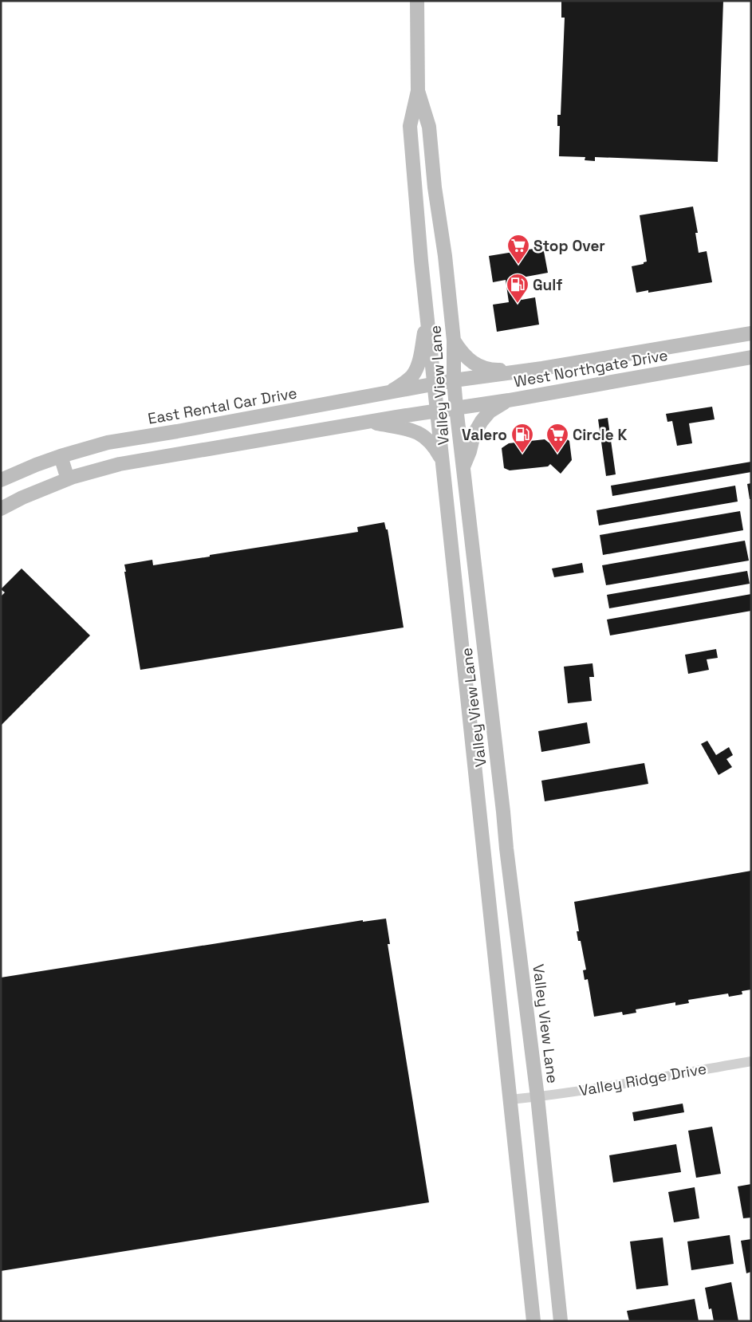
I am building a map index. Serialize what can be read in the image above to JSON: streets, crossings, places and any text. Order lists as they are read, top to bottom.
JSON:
{
  "streets": {
    "main road": ["West Northgate Drive", "Valley View Lane", "East Rental Car Drive"],
    "street": ["Valley Ridge Drive"]
  },
  "crossings": [
    ["West Northgate Drive", "Valley View Lane"],
    ["West Northgate Drive", "East Rental Car Drive"],
    ["Valley View Lane", "East Rental Car Drive"],
    ["Valley View Lane", "Valley Ridge Drive"]
  ],
  "places": {
    "supermarket": ["Stop Over", "Circle K"],
    "fuel station": ["Gulf", "Valero"]
  }
}
